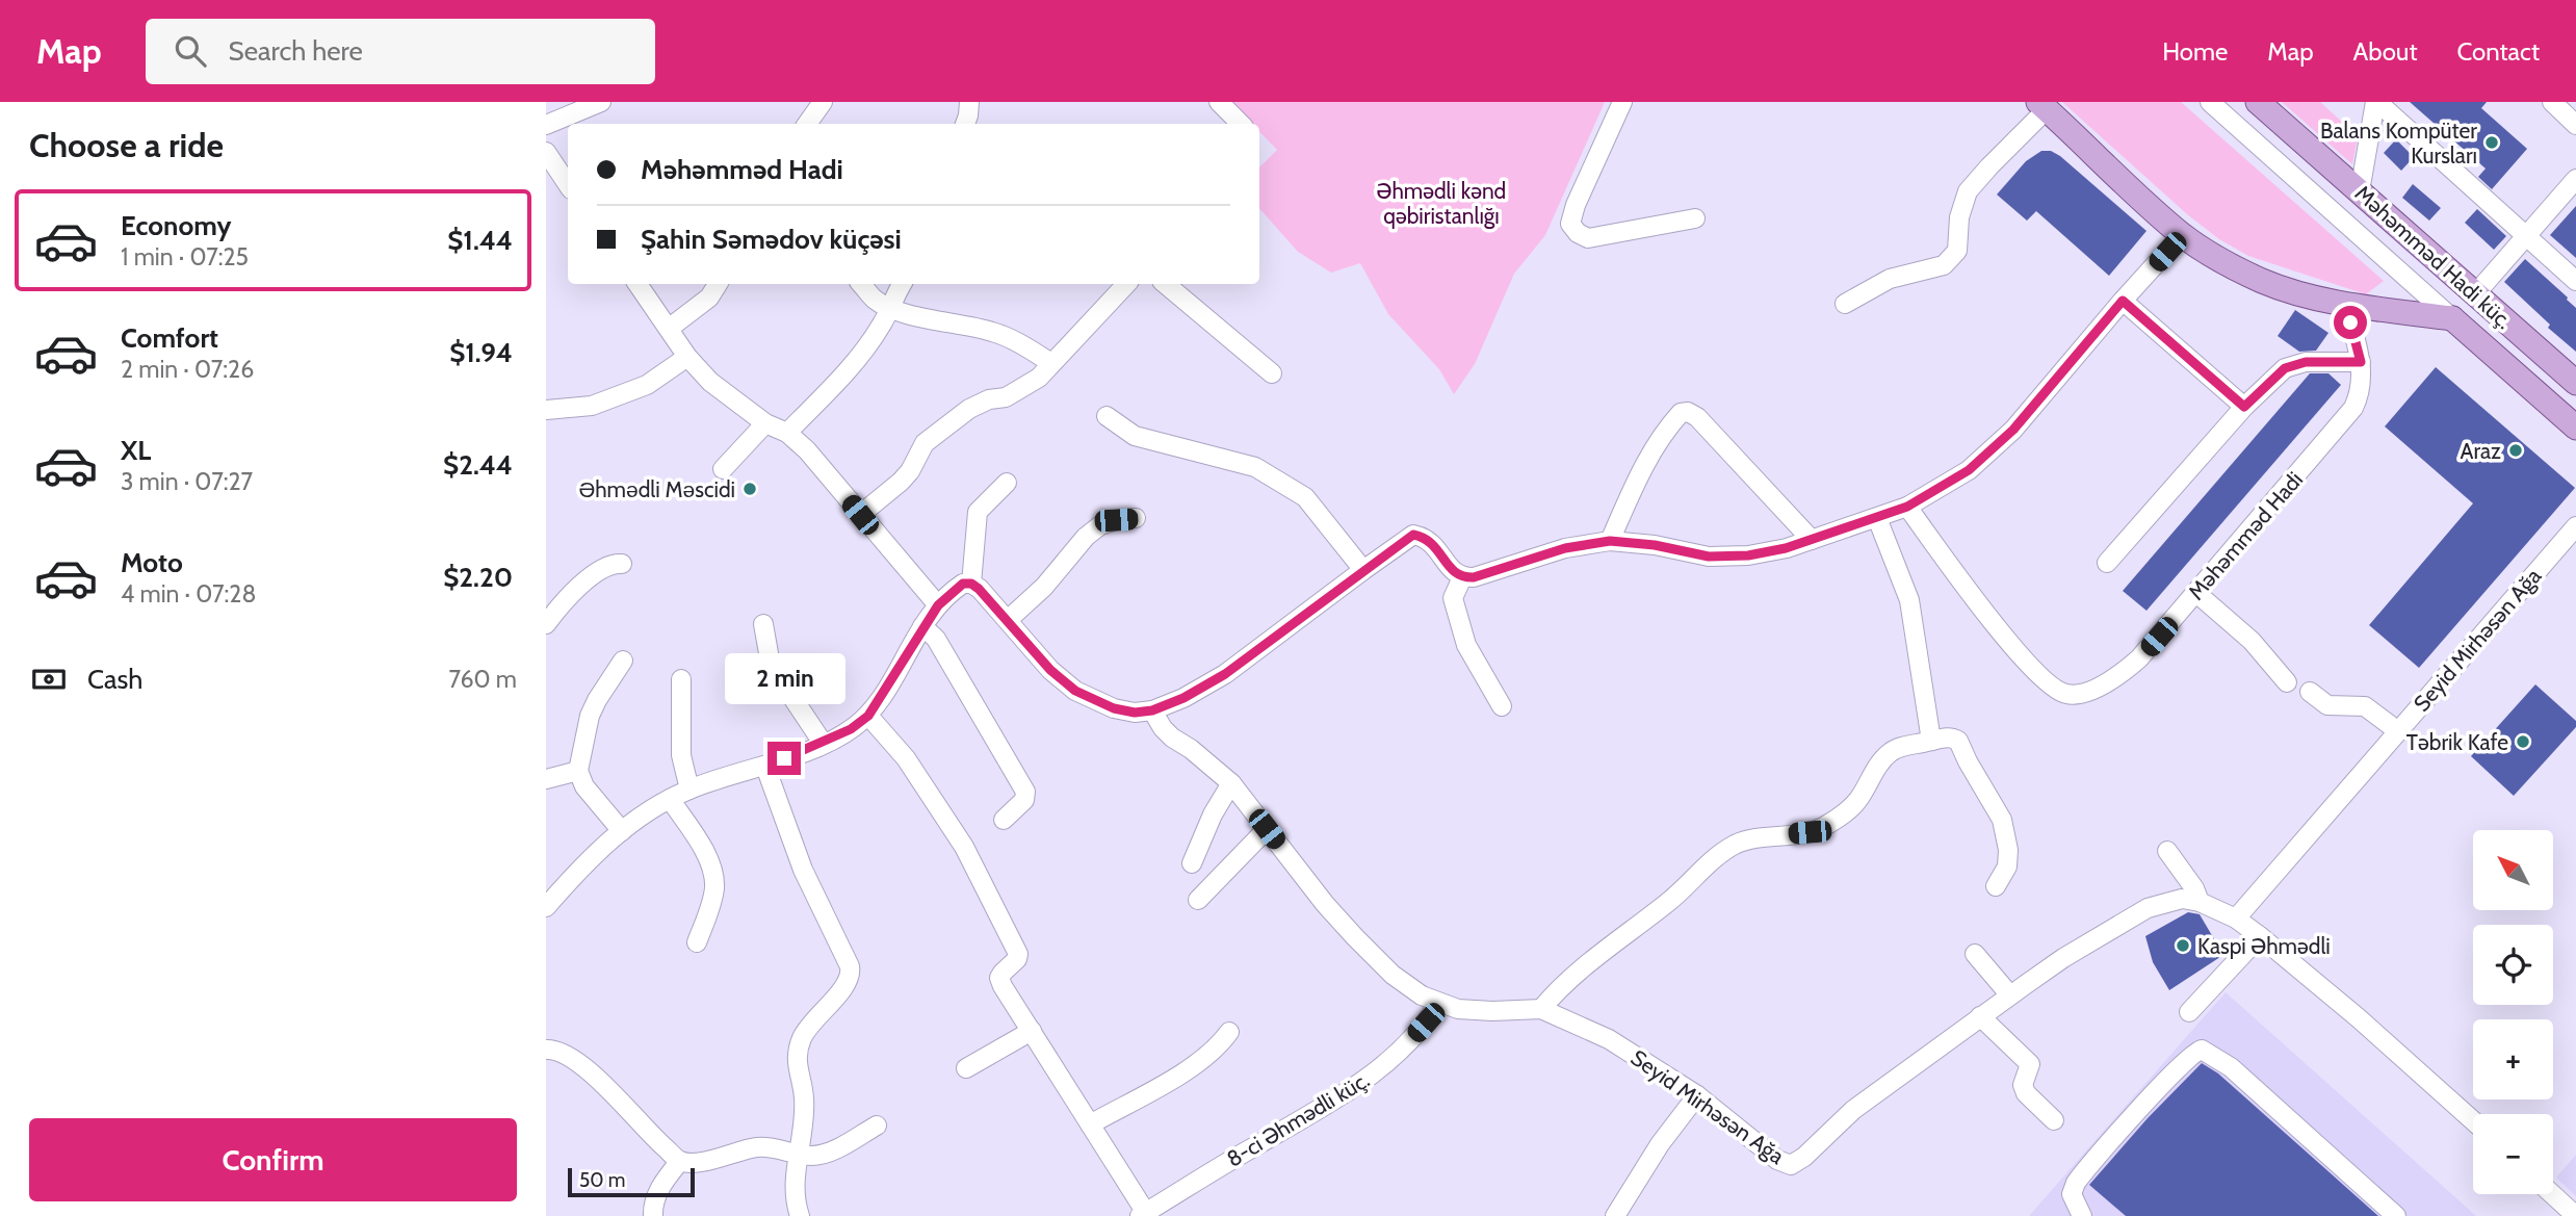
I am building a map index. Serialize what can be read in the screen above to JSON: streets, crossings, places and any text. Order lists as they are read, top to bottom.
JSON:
{
  "streets": {
    "main road": ["Məhəmməd Hadi küç."],
    "street": ["Məhəmməd Hadi", "Seyid Mirhəsən Ağa", "8-ci Əhmədli küç."]
  },
  "crossings": [
    ["Seyid Mirhəsən Ağa", "8-ci Əhmədli küç."]
  ],
  "parks": ["Əhmədli kənd qəbiristanlığı"],
  "places": [
    "Balans Kompüter Kursları",
    "Araz",
    "Әhmәdli Mәscidi",
    "Təbrik Kafe",
    "Kaspi Əhmədli"
  ],
  "scale_bar": "50 m",
  "north": "top left",
  "page": {
    "header": "Map",
    "search": "Search here",
    "nav": [
      "Home",
      "Map",
      "About",
      "Contact"
    ],
    "heading": "Choose a ride",
    "banner": ["Məhəmməd Hadi", "Şahin Səmədov küçəsi"],
    "list": [
      {
        "name": "Economy",
        "note": "1 min · 07:25",
        "value": "$1.44"
      },
      {
        "name": "Comfort",
        "note": "2 min · 07:26",
        "value": "$1.94"
      },
      {
        "name": "XL",
        "note": "3 min · 07:27",
        "value": "$2.44"
      },
      {
        "name": "Moto",
        "note": "4 min · 07:28",
        "value": "$2.20"
      }
    ],
    "pay": ["Cash", "760 m"],
    "bubble": "2 min",
    "map_buttons": ["+", "−"],
    "buttons": "Confirm",
    "scale": "50 m"
  }
}
